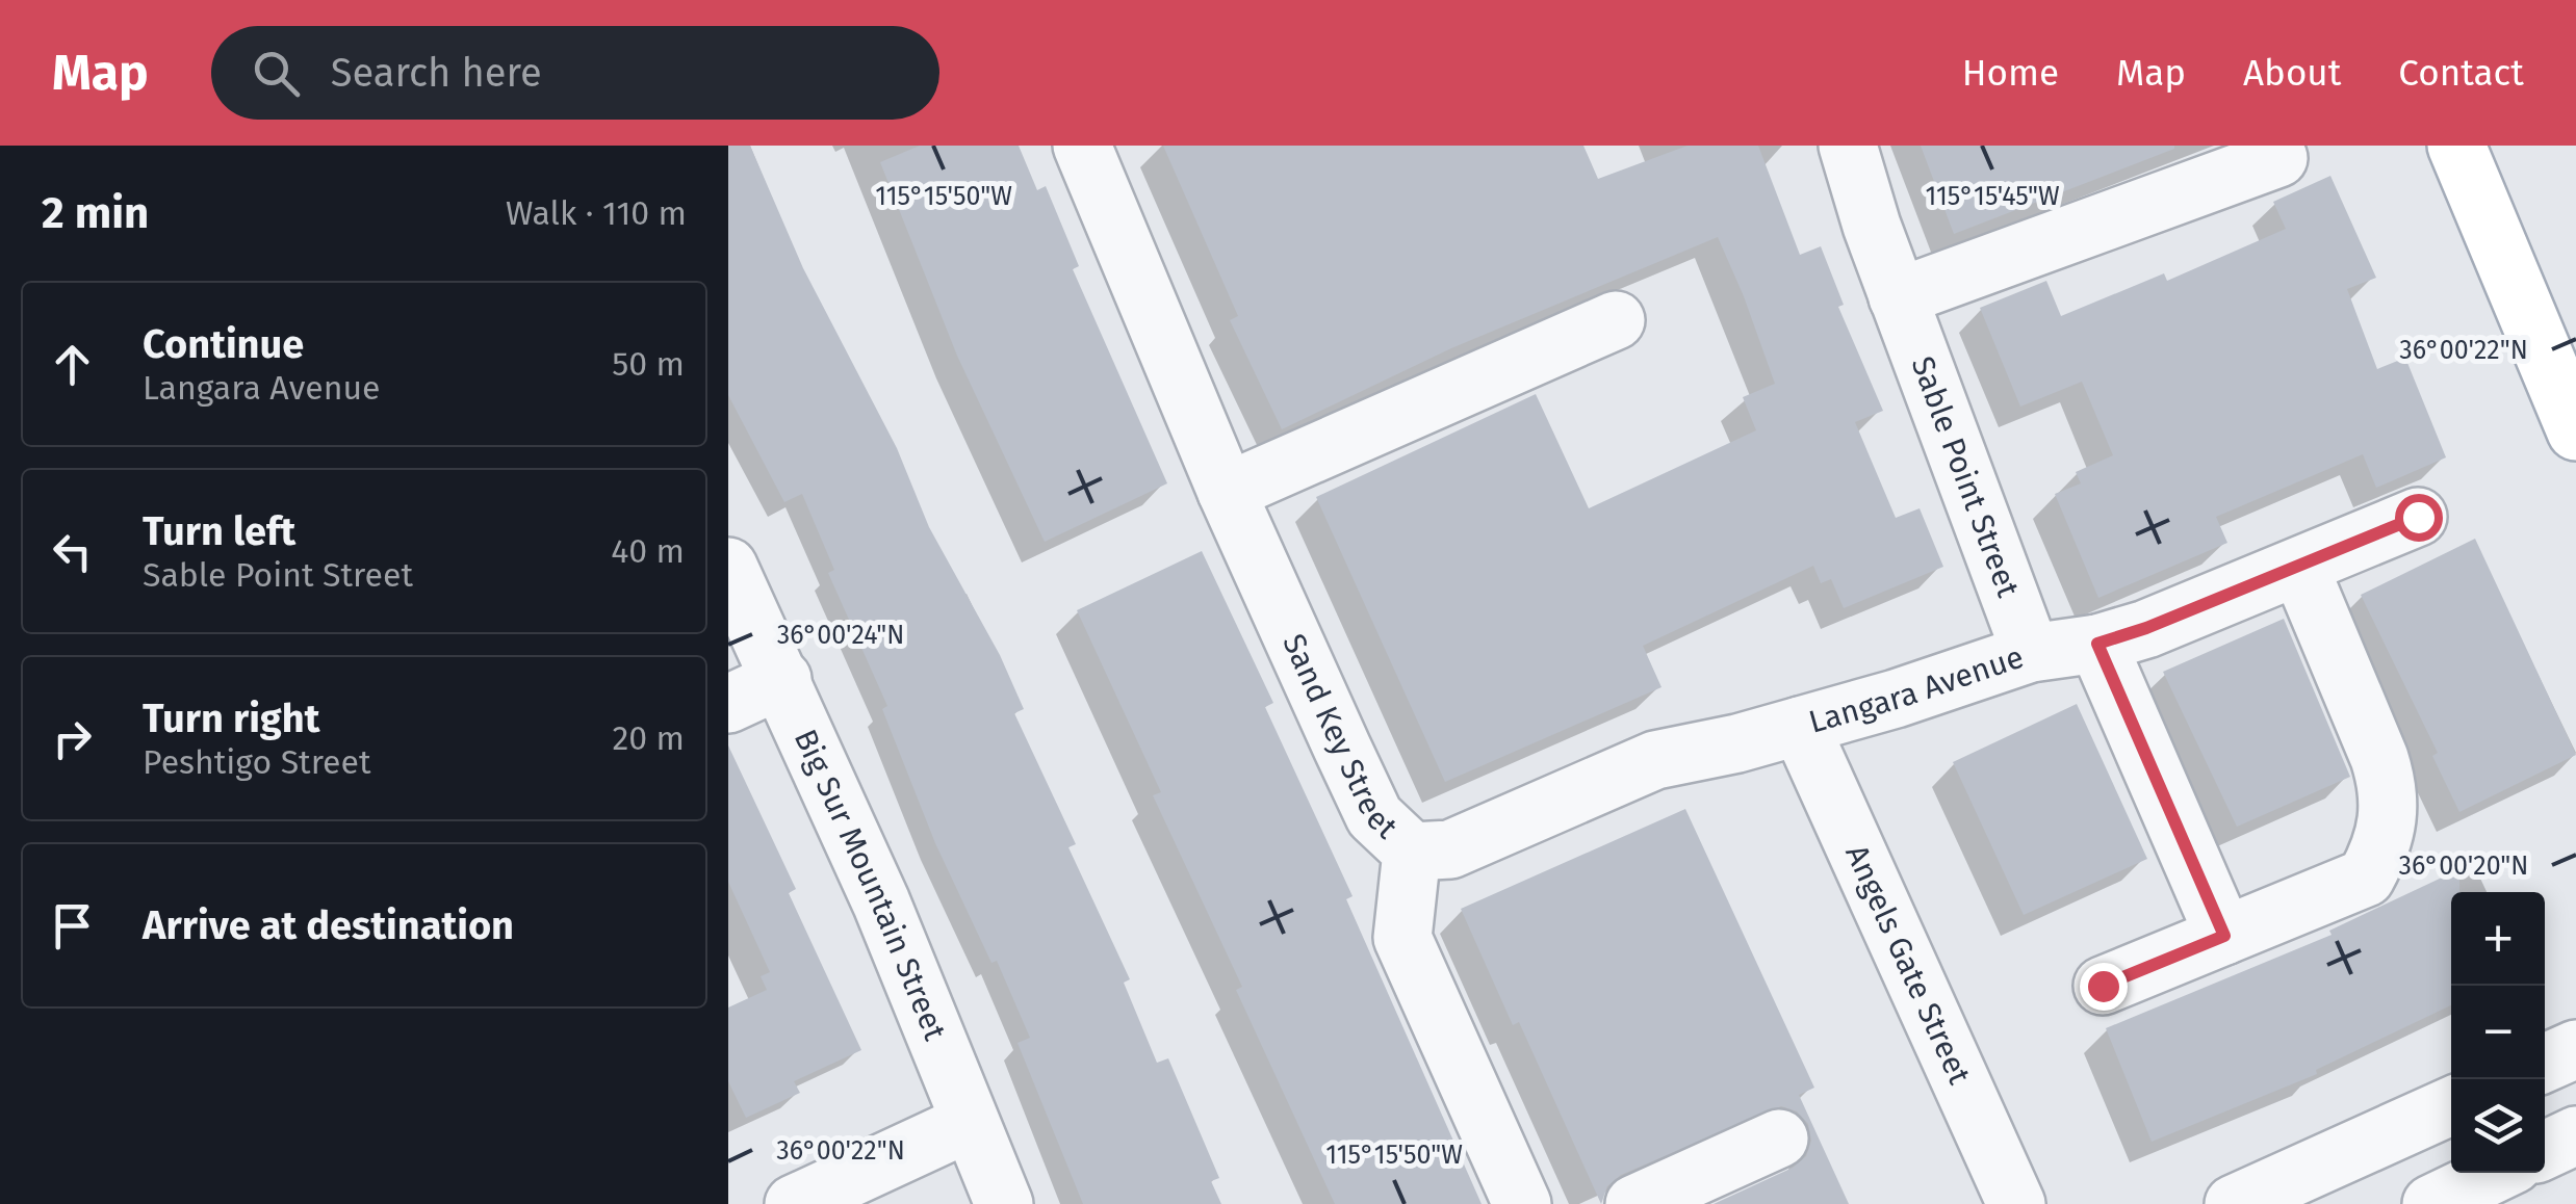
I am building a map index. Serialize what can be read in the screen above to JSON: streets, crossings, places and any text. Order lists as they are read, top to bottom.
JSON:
{
  "streets": {
    "street": [
      "Sable Point Street",
      "Langara Avenue",
      "Sand Key Street",
      "Big Sur Mountain Street",
      "Angels Gate Street"
    ]
  },
  "crossings": [
    ["Sable Point Street", "Langara Avenue"],
    ["Langara Avenue", "Sand Key Street"],
    ["Langara Avenue", "Angels Gate Street"]
  ],
  "page": {
    "header": "Map",
    "search": "Search here",
    "nav": [
      "Home",
      "Map",
      "About",
      "Contact"
    ],
    "heading": ["2 min", "Walk · 110 m"],
    "list": [
      ["Continue", "Langara Avenue", "50 m"],
      ["Turn left", "Sable Point Street", "40 m"],
      ["Turn right", "Peshtigo Street", "20 m"],
      "Arrive at destination"
    ],
    "map_buttons": ["+", "−"]
  },
  "coordinates": [
    "115°15'50\"W",
    "115°15'45\"W",
    "36°00'22\"N",
    "36°00'24\"N",
    "36°00'20\"N"
  ]
}
